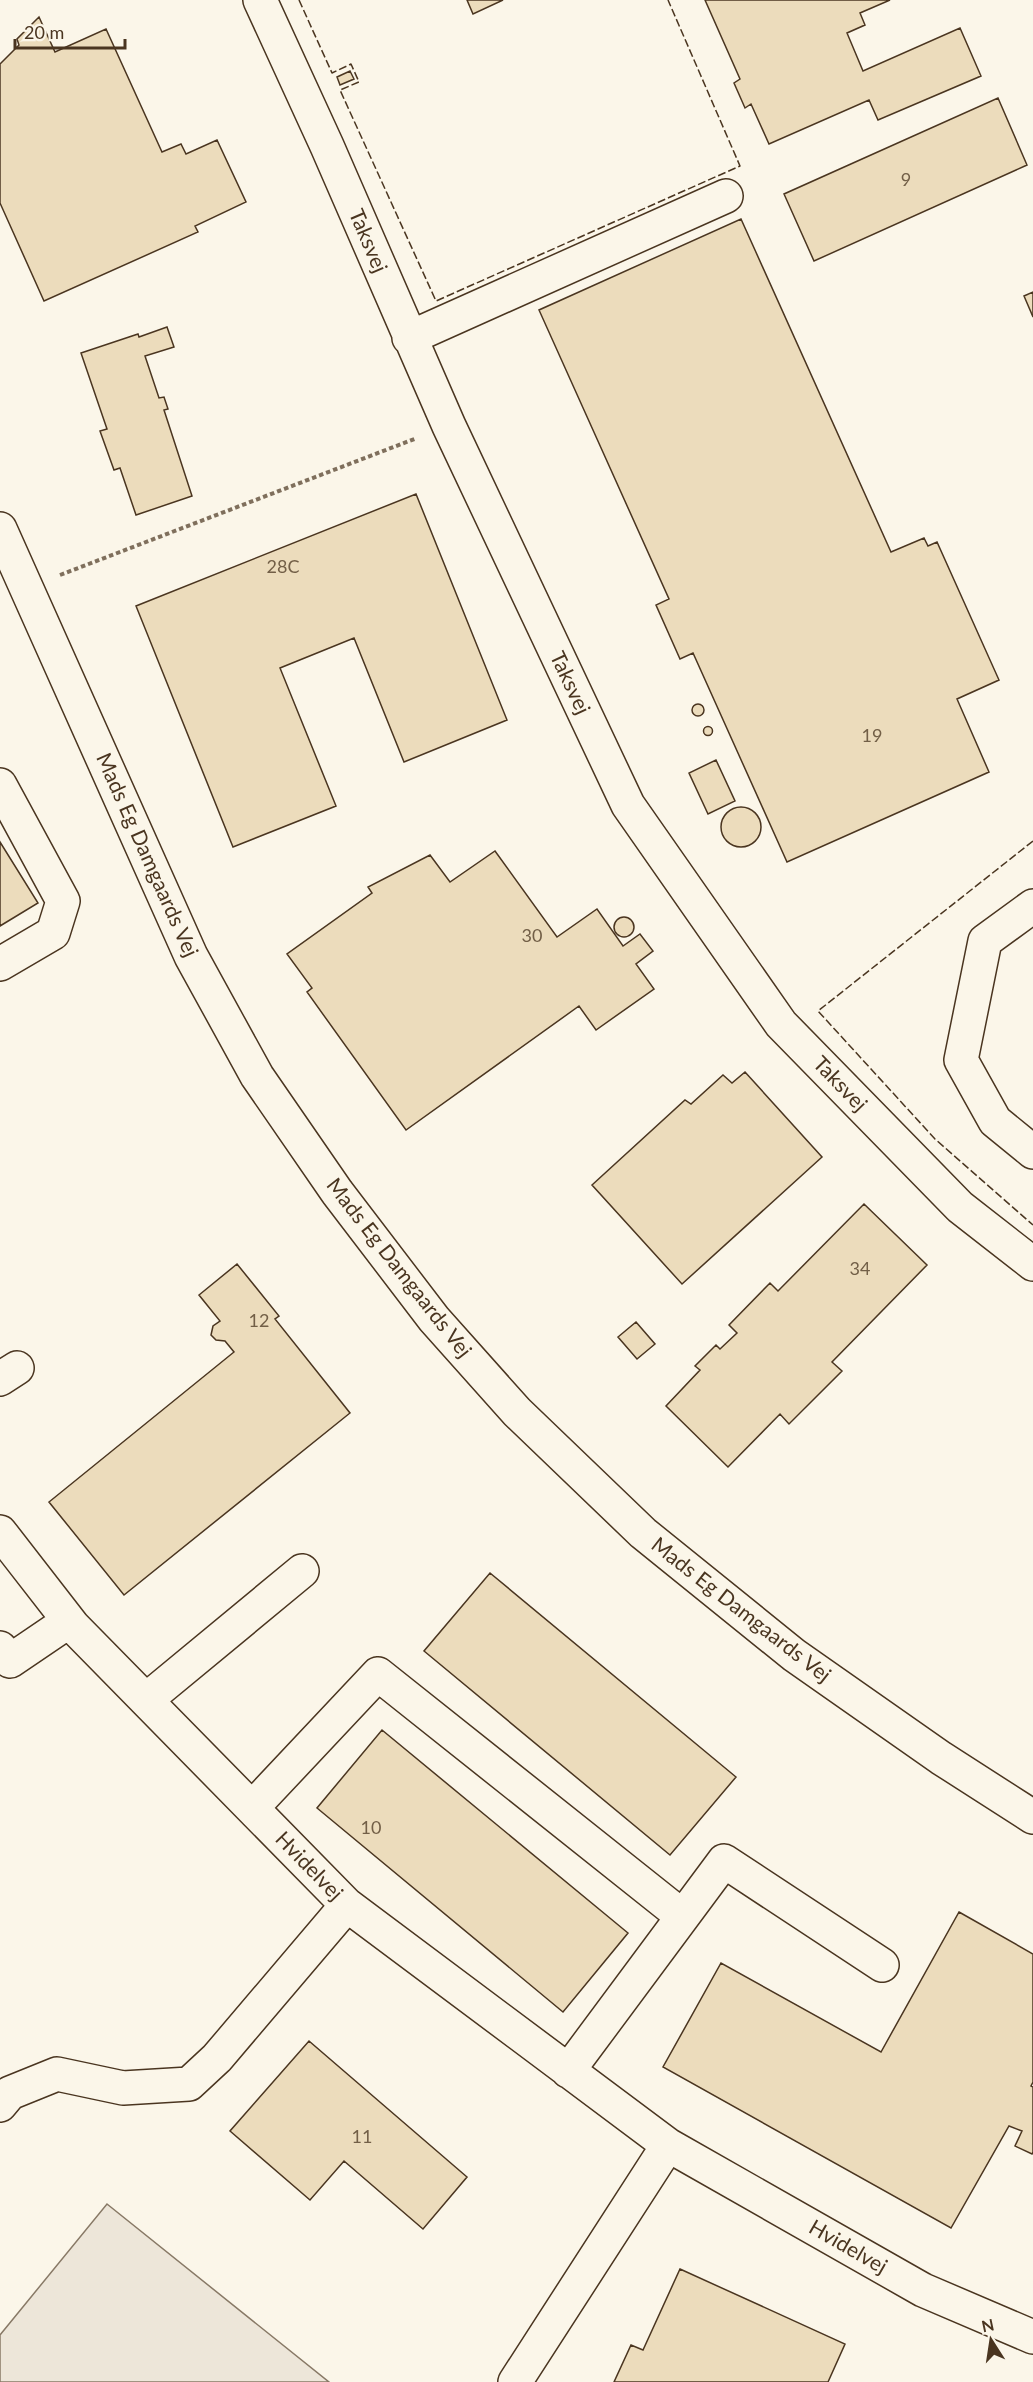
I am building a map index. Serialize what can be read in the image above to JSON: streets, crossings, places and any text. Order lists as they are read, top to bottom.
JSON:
{
  "streets": {
    "street": ["Taksvej", "Mads Eg Damgaards Vej", "Hvidelvej"]
  },
  "house_numbers": [
    "9",
    "28C",
    "19",
    "30",
    "34",
    "12",
    "10",
    "11"
  ],
  "scale_bar": "20 m",
  "north": "top"
}
